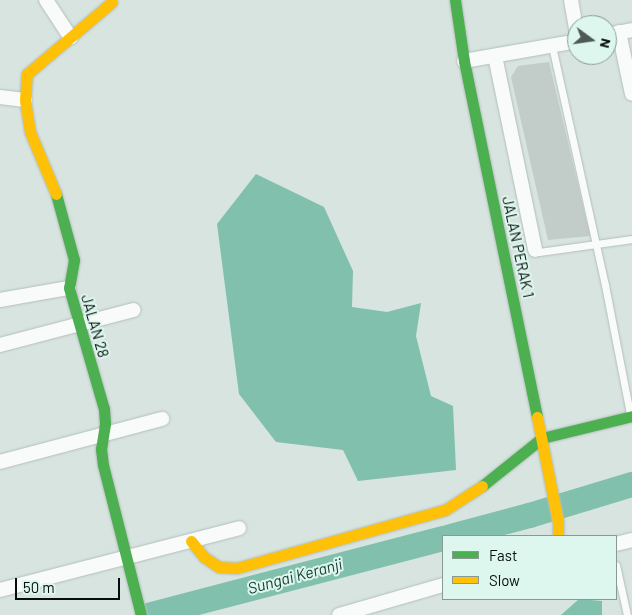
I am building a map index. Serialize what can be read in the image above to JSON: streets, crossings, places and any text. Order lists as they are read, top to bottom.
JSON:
{
  "streets": {
    "street": ["JALAN PERAK 1", "JALAN 28"]
  },
  "water": ["Sungai Keranji"],
  "legend": ["Fast", "Slow"],
  "scale_bar": "50 m",
  "north": "right"
}
